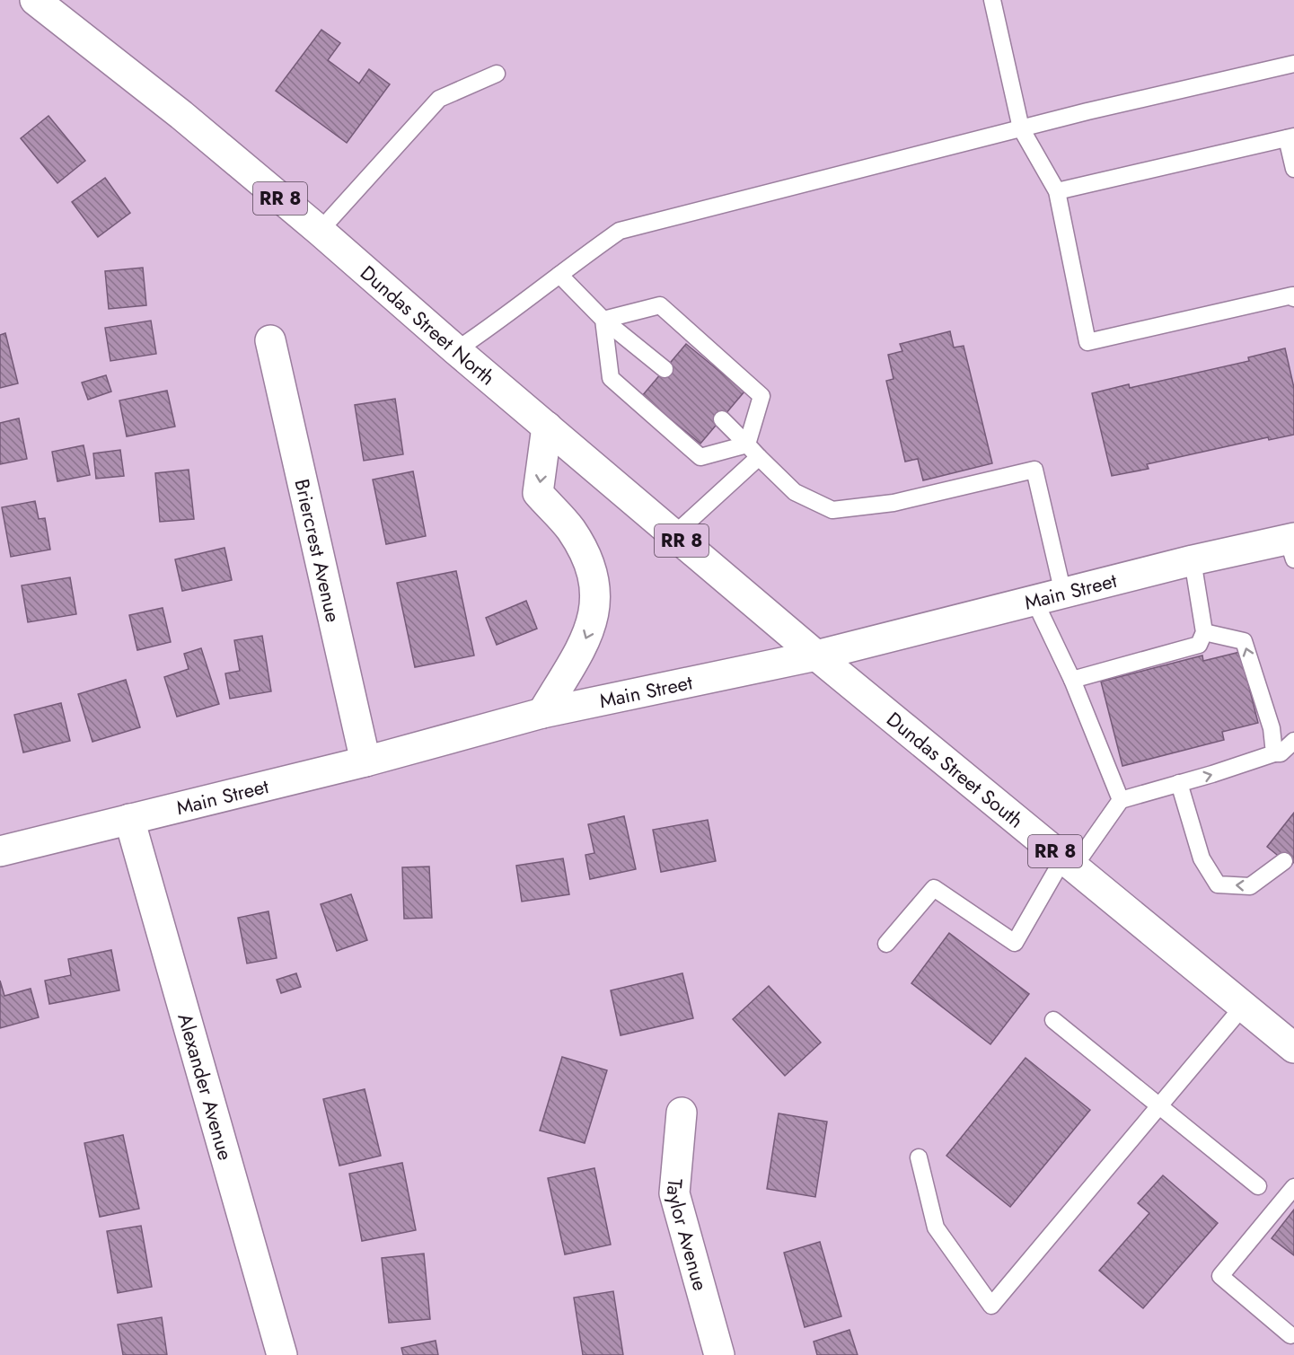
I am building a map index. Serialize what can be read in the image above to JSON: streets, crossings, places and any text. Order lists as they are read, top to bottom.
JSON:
{
  "streets": {
    "main road": [
      "RR 8",
      "Dundas Street North",
      "Briercrest Avenue",
      "Main Street",
      "Dundas Street South",
      "Alexander Avenue",
      "Taylor Avenue"
    ]
  },
  "crossings": [
    ["Dundas Street North", "Main Street"],
    ["Dundas Street North", "Dundas Street South"],
    ["Briercrest Avenue", "Main Street"],
    ["Main Street", "Dundas Street South"],
    ["Main Street", "Alexander Avenue"]
  ]
}
